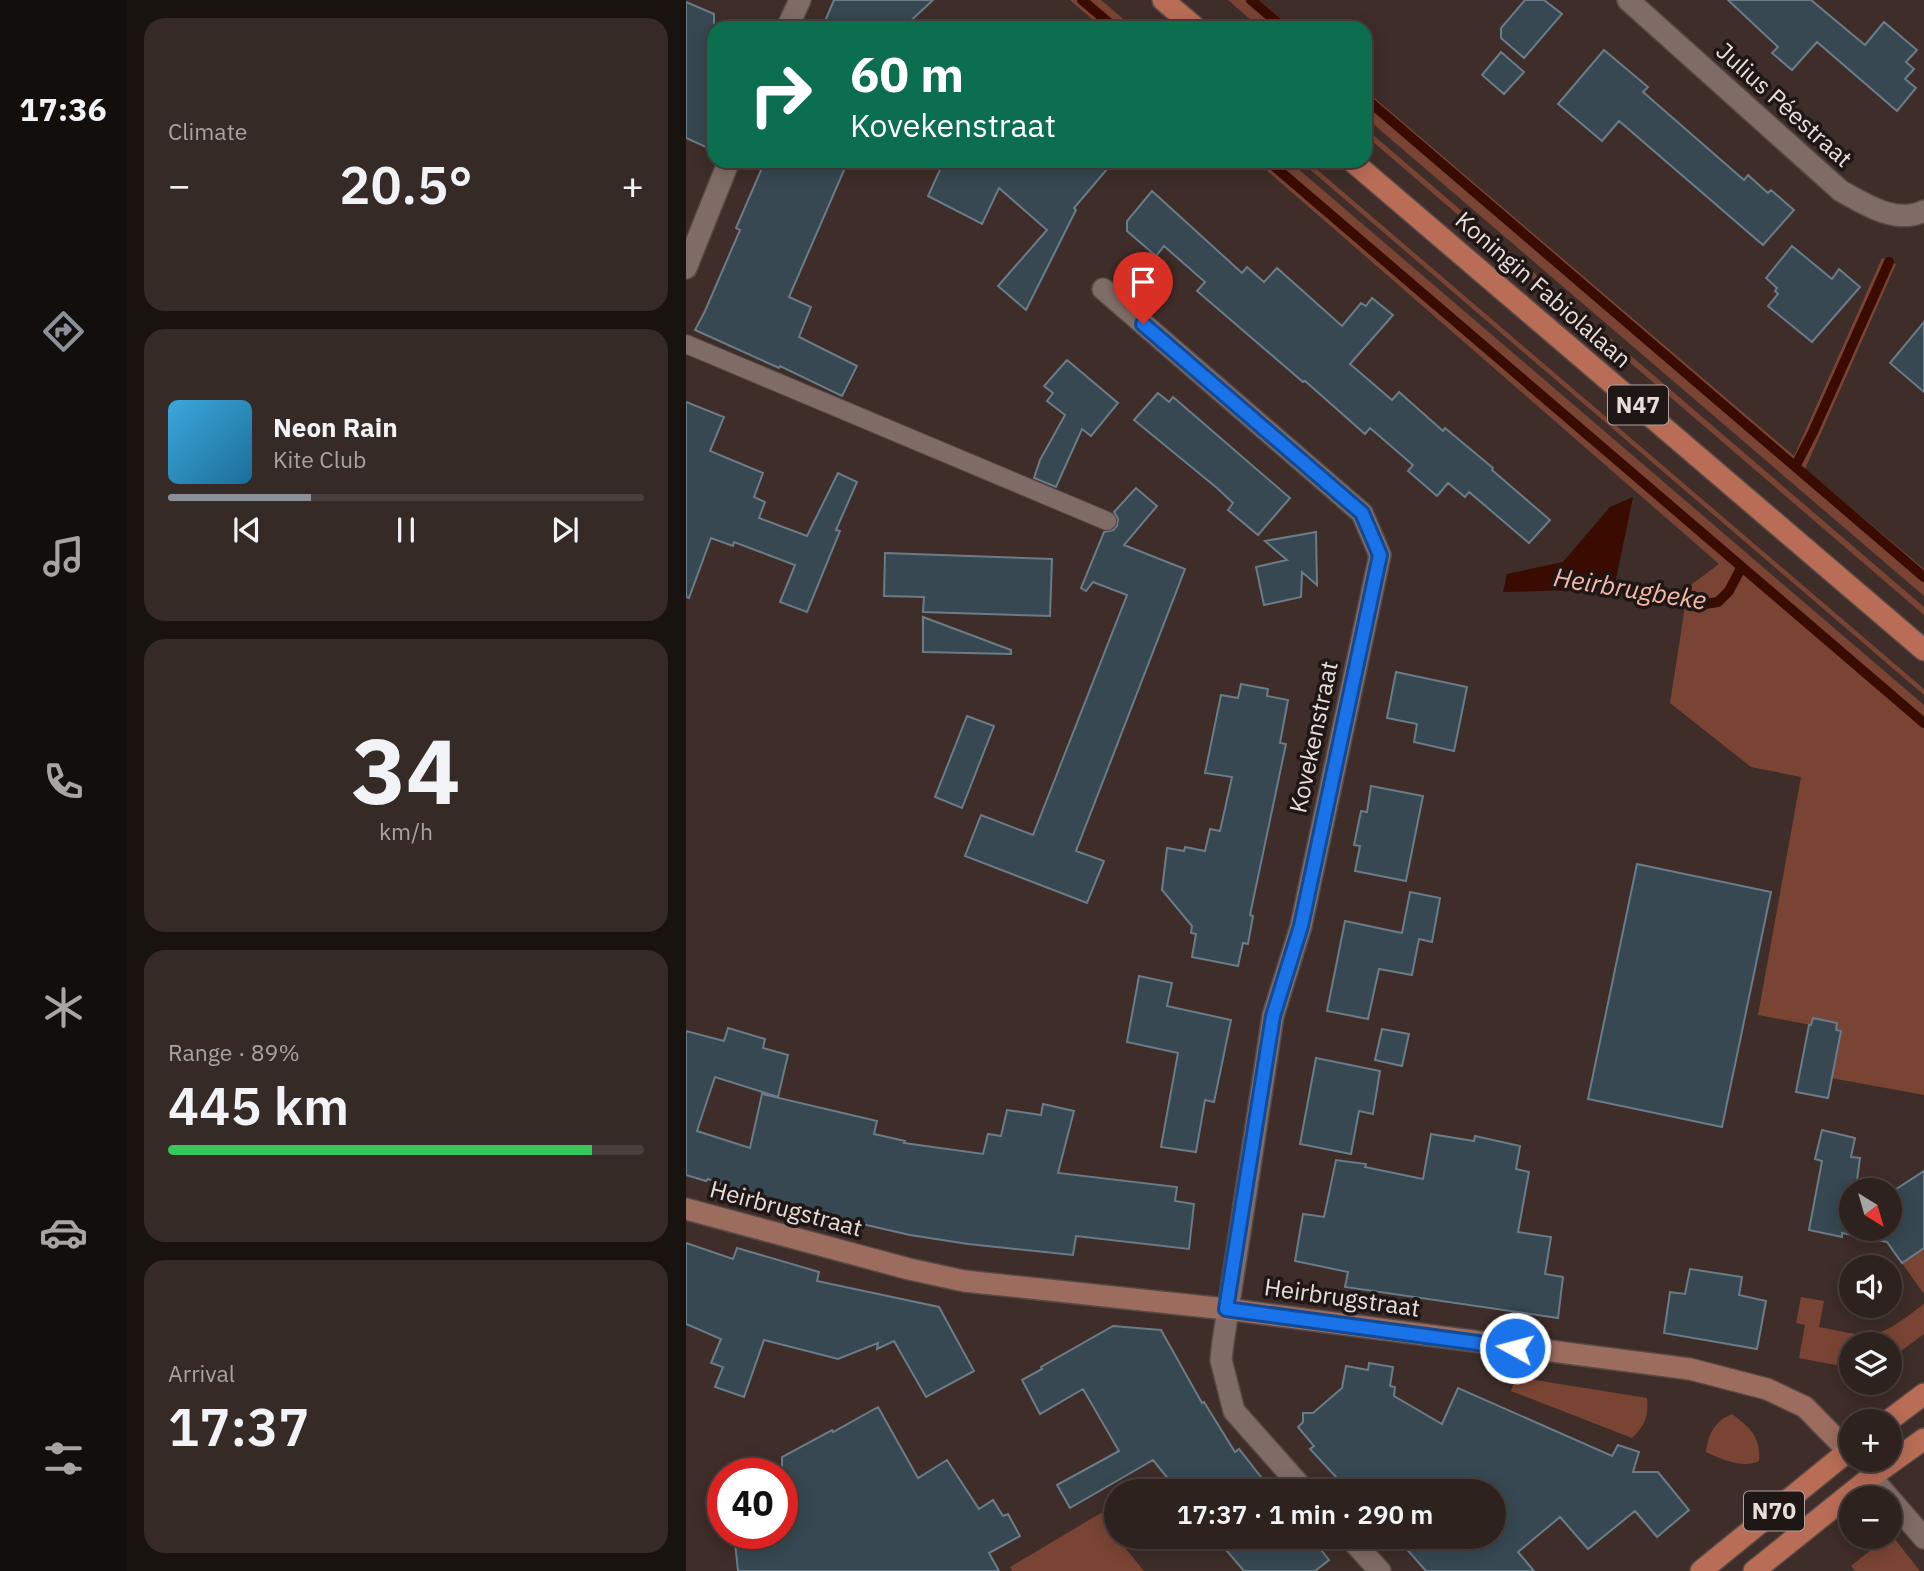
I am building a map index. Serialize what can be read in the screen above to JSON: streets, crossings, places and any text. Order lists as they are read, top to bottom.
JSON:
{
  "streets": {
    "main road": ["Koningin Fabiolalaan", "N47", "N70"],
    "street": ["Julius Péestraat", "Kovekenstraat", "Heirbrugstraat"]
  },
  "crossings": [
    ["Kovekenstraat", "Heirbrugstraat"],
    ["Heirbrugstraat", "N70"]
  ],
  "water": ["Heirbrugbeke"],
  "north": "bottom right",
  "page": {
    "tabs": "17:36",
    "tile": [
      "Climate",
      ["34", "km/h"],
      ["Range · 89%", "445 km"],
      ["Arrival", "17:37"]
    ],
    "turn": ["60 m", "Kovekenstraat"],
    "heat": ["−", "20.5°", "+"],
    "song": ["Neon Rain", "Kite Club"],
    "map_buttons": ["+", "−"],
    "limit": "40",
    "trip": "17:37 · 1 min · 290 m"
  }
}
